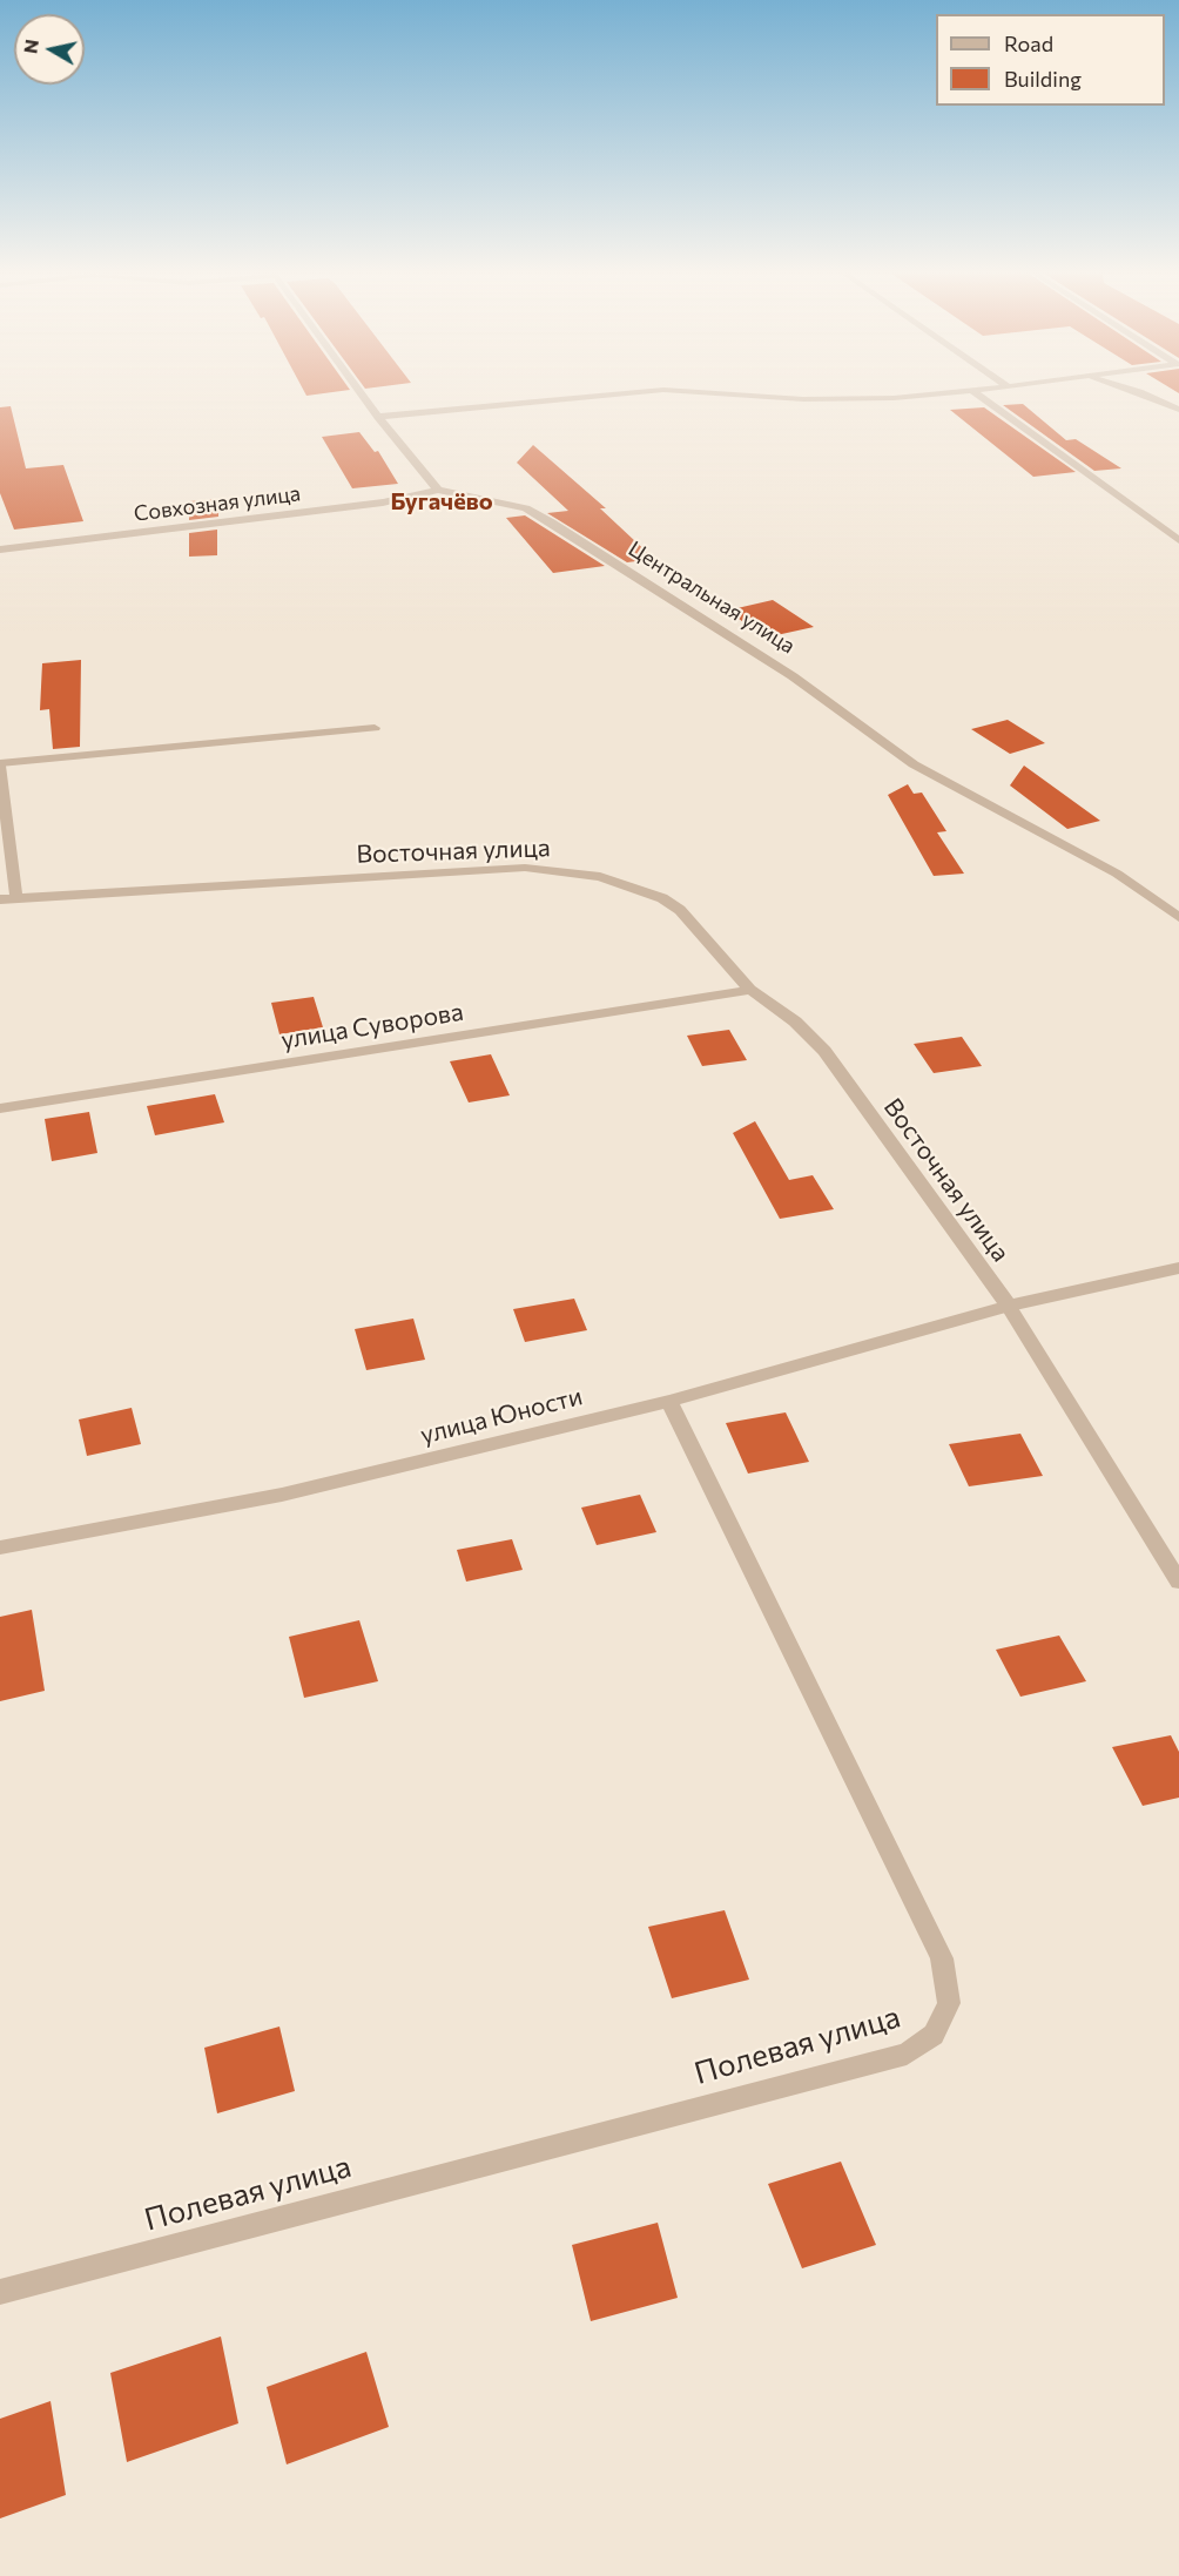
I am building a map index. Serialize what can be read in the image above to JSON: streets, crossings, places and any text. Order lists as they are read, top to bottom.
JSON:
{
  "streets": {
    "street": [
      "Совхозная улица",
      "Центральная улица",
      "Восточная улица",
      "улица Суворова",
      "улица Юности",
      "Полевая улица"
    ]
  },
  "crossings": [
    ["Совхозная улица", "Центральная улица"],
    ["Восточная улица", "улица Суворова"],
    ["Восточная улица", "улица Юности"],
    ["улица Юности", "Полевая улица"]
  ],
  "districts": ["Бугачёво"],
  "legend": ["Road", "Building"],
  "north": "left"
}
